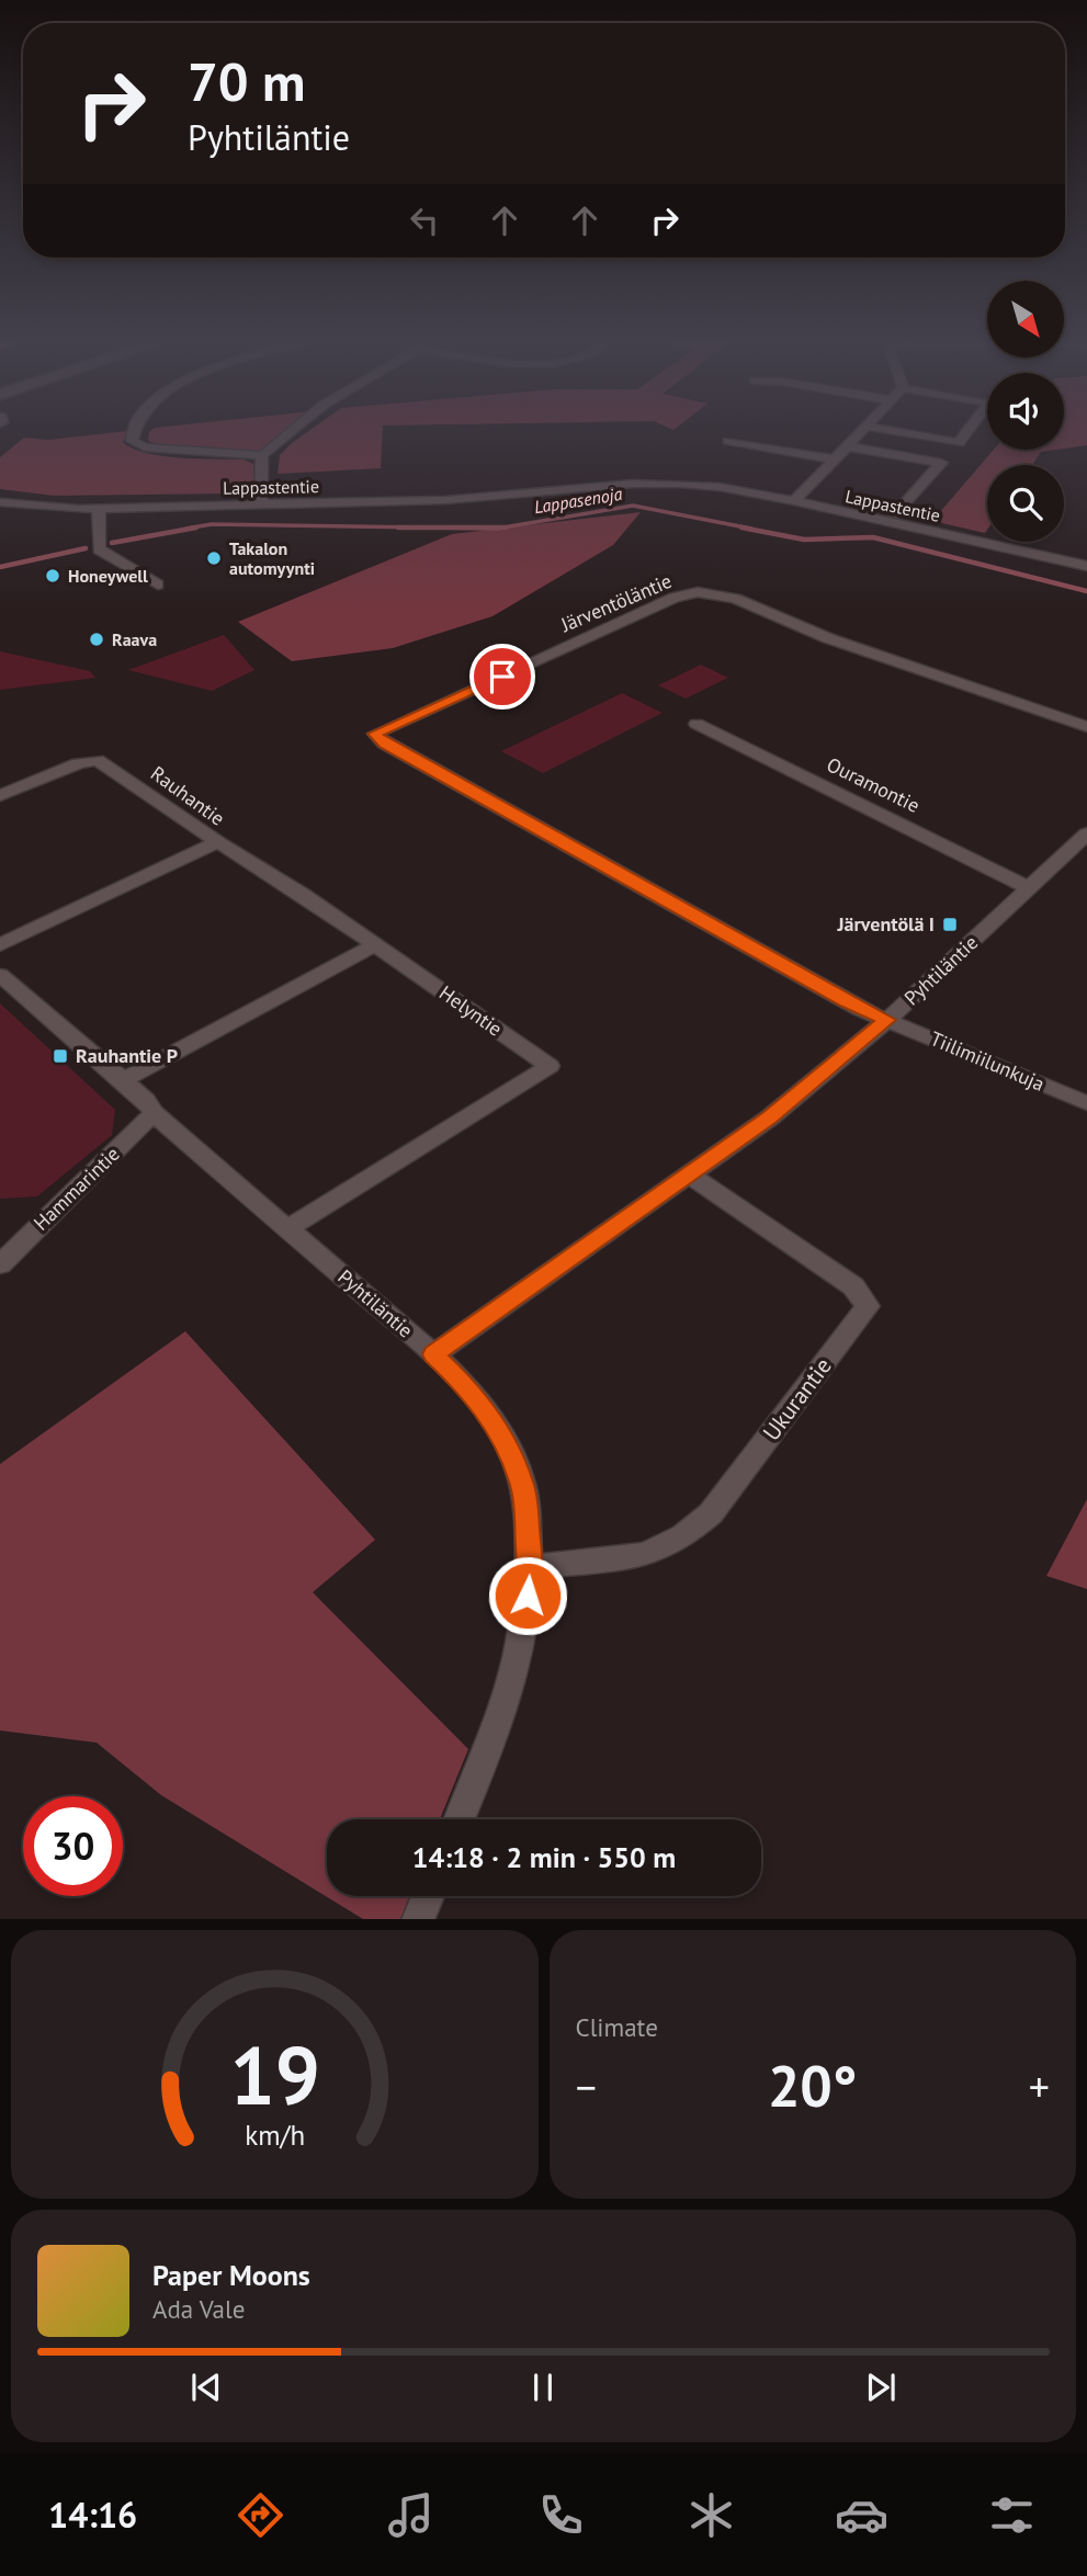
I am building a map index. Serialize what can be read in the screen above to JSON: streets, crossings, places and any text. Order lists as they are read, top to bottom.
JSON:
{
  "streets": {
    "street": [
      "Lappastentie",
      "Järventöläntie",
      "Ouramontie",
      "Rauhantie",
      "Pyhtiläntie",
      "Helyntie",
      "Tiilimiilunkuja",
      "Hammarintie",
      "Ukurantie"
    ]
  },
  "crossings": [
    ["Järventöläntie", "Pyhtiläntie"],
    ["Järventöläntie", "Tiilimiilunkuja"],
    ["Ouramontie", "Pyhtiläntie"],
    ["Pyhtiläntie", "Helyntie"],
    ["Pyhtiläntie", "Tiilimiilunkuja"],
    ["Pyhtiläntie", "Hammarintie"],
    ["Pyhtiläntie", "Ukurantie"]
  ],
  "water": ["Lappasenoja"],
  "places": {
    "other": ["Takalon automyynti", "Honeywell", "Raava"],
    "transit": ["Järventölä I", "Rauhantie P"]
  },
  "north": "bottom right",
  "page": {
    "turn": ["70 m", "Pyhtiläntie"],
    "limit": "30",
    "trip": "14:18 · 2 min · 550 m",
    "tile": "Climate",
    "heat": ["−", "20°", "+"],
    "song": ["Paper Moons", "Ada Vale"],
    "tabs": "14:16",
    "gauge": ["19", "km/h"]
  }
}
